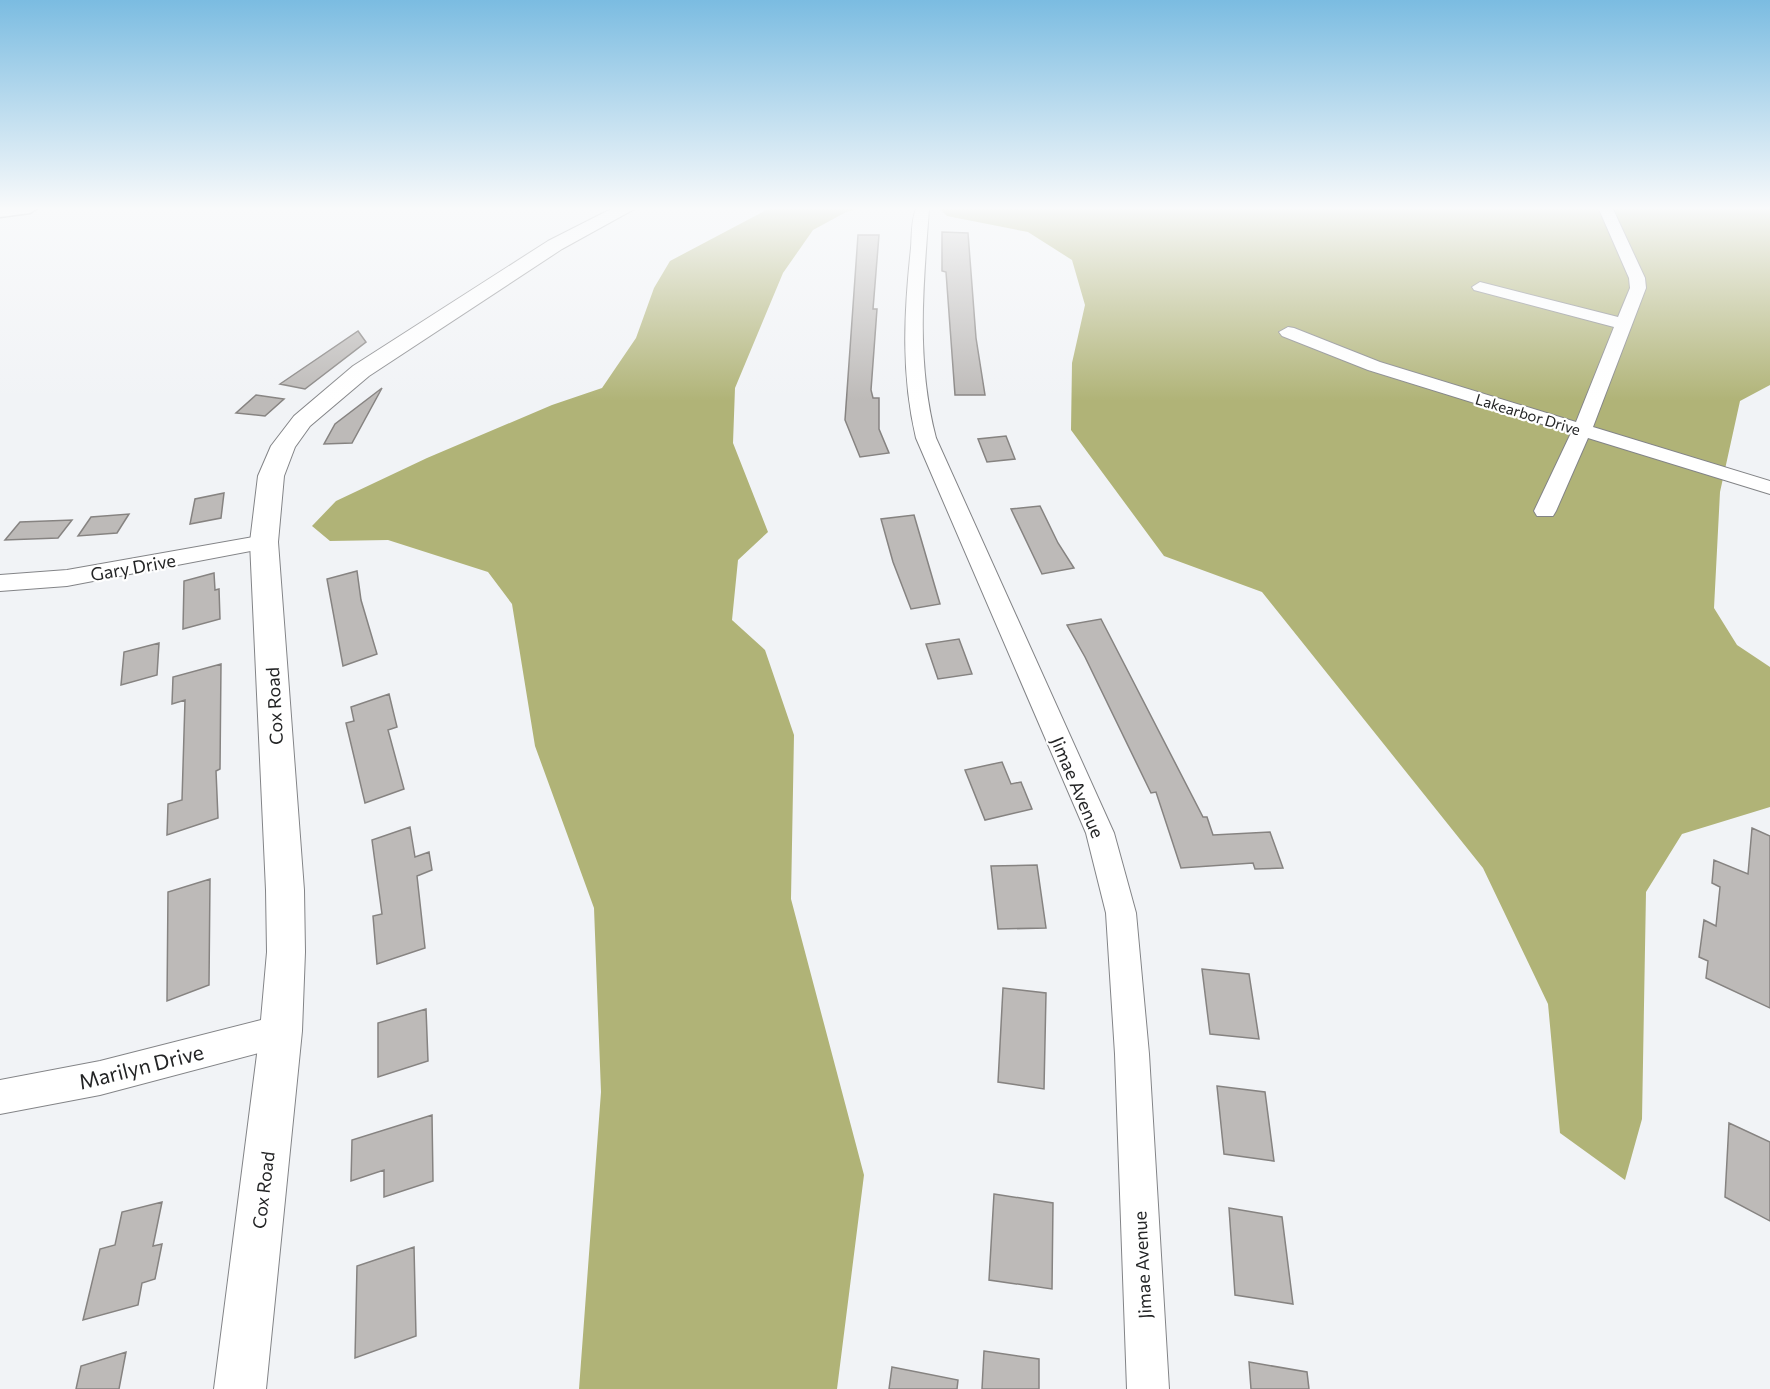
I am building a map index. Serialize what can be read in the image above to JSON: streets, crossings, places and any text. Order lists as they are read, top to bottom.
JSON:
{
  "streets": {
    "street": [
      "Lakearbor Drive",
      "Gary Drive",
      "Cox Road",
      "Jimae Avenue",
      "Marilyn Drive"
    ]
  },
  "crossings": [
    ["Gary Drive", "Cox Road"],
    ["Cox Road", "Marilyn Drive"]
  ]
}
